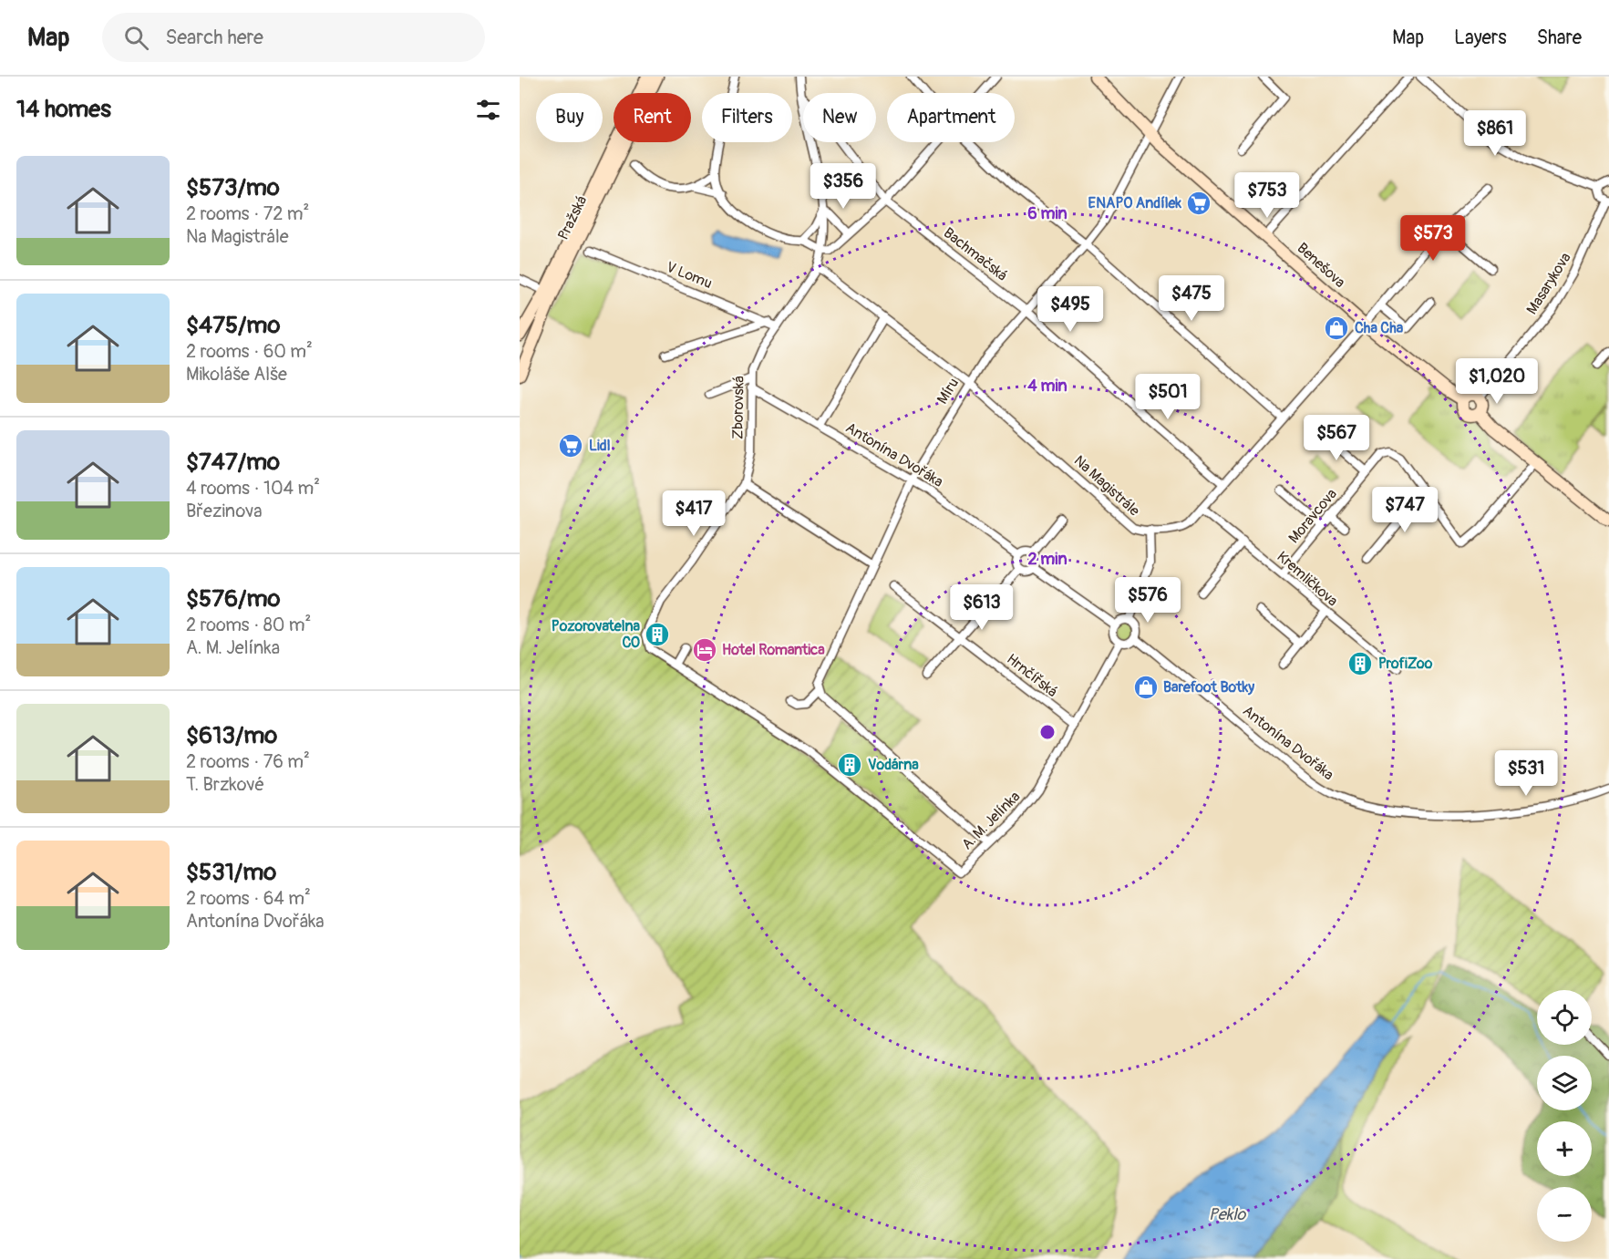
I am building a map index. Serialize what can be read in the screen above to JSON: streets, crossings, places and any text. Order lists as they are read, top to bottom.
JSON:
{
  "streets": {
    "street": [
      "Pražská",
      "Bachmačská",
      "Benešova",
      "V Lomu",
      "Masarykova",
      "Míru",
      "Zborovská",
      "Antonína Dvořáka",
      "Na Magistrále",
      "Moravcova",
      "Kremličkova",
      "Hrnčířská",
      "A. M. Jelínka"
    ]
  },
  "crossings": [
    ["Bachmačská", "Míru"],
    ["Bachmačská", "Zborovská"],
    ["Bachmačská", "Na Magistrále"],
    ["Benešova", "Masarykova"],
    ["Benešova", "Míru"],
    ["Benešova", "Na Magistrále"],
    ["Benešova", "Moravcova"],
    ["V Lomu", "Zborovská"],
    ["Míru", "Antonína Dvořáka"],
    ["Míru", "Na Magistrále"],
    ["Zborovská", "Antonína Dvořáka"],
    ["Zborovská", "Na Magistrále"],
    ["Zborovská", "A. M. Jelínka"],
    ["Antonína Dvořáka", "A. M. Jelínka"],
    ["Na Magistrále", "Kremličkova"],
    ["Moravcova", "Kremličkova"],
    ["Hrnčířská", "A. M. Jelínka"]
  ],
  "water": ["Peklo"],
  "places": {
    "supermarket": ["ENAPO Andílek", "Lidl"],
    "shop": ["Cha Cha", "Barefoot Botky"],
    "building": ["Pozorovatelna CO", "ProfiZoo", "Vodárna"],
    "hotel": ["Hotel Romantica"]
  },
  "page": {
    "header": "Map",
    "search": "Search here",
    "nav": ["Map", "Layers", "Share"],
    "heading": "14 homes",
    "chip": [
      "Buy",
      "Rent",
      "Filters",
      "New",
      "Apartment"
    ],
    "price": [
      "$861",
      "$356",
      "$753",
      "$573",
      "$475",
      "$495",
      "$1,020",
      "$501",
      "$567",
      "$747",
      "$417",
      "$576",
      "$613",
      "$531"
    ],
    "list": [
      {
        "name": "$573/mo",
        "note": "2 rooms · 72 m² · Na Magistrále"
      },
      {
        "name": "$475/mo",
        "note": "2 rooms · 60 m² · Mikoláše Alše"
      },
      {
        "name": "$747/mo",
        "note": "4 rooms · 104 m² · Březinova"
      },
      {
        "name": "$576/mo",
        "note": "2 rooms · 80 m² · A. M. Jelínka"
      },
      {
        "name": "$613/mo",
        "note": "2 rooms · 76 m² · T. Brzkové"
      },
      {
        "name": "$531/mo",
        "note": "2 rooms · 64 m² · Antonína Dvořáka"
      }
    ],
    "map_buttons": ["+", "−"]
  },
  "rings": ["6 min", "4 min", "2 min"]
}
